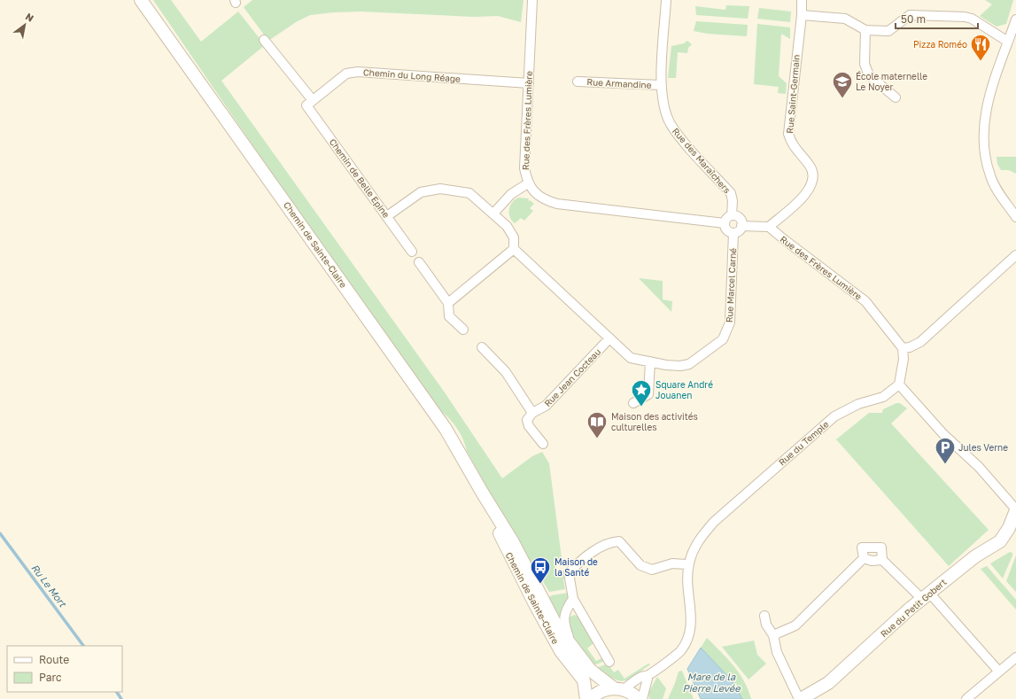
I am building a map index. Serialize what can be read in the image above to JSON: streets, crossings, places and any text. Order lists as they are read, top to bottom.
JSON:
{
  "streets": {
    "main road": ["Chemin de Sainte-Claire", "Rue du Petit Gobert"],
    "street": [
      "Chemin du Long Réage",
      "Rue Armandine",
      "Rue Saint-Germain",
      "Rue des Frères Lumière",
      "Rue des Maraîchers",
      "Chemin de Belle Epine",
      "Rue Marcel Carné",
      "Rue Jean Cocteau",
      "Rue du Temple"
    ]
  },
  "crossings": [
    ["Chemin du Long Réage", "Rue des Frères Lumière"],
    ["Chemin du Long Réage", "Chemin de Belle Epine"],
    ["Rue Armandine", "Rue des Maraîchers"],
    ["Rue Saint-Germain", "Rue des Frères Lumière"],
    ["Rue des Frères Lumière", "Rue des Maraîchers"],
    ["Rue des Frères Lumière", "Rue Marcel Carné"],
    ["Rue des Maraîchers", "Rue Marcel Carné"],
    ["Chemin de Sainte-Claire", "Rue du Temple"],
    ["Rue Marcel Carné", "Rue Jean Cocteau"]
  ],
  "water": ["Ru Le Mort", "Mare de la Pierre Levée"],
  "places": {
    "restaurant": ["Pizza Roméo"],
    "school or university": ["École maternelle Le Noyer"],
    "place": ["Square André Jouanen"],
    "library": ["Maison des activités culturelles"],
    "parking": ["Jules Verne"],
    "bus stop": ["Maison de la Santé"]
  },
  "legend": ["Route", "Parc"],
  "scale_bar": "50 m",
  "north": "top right"
}
